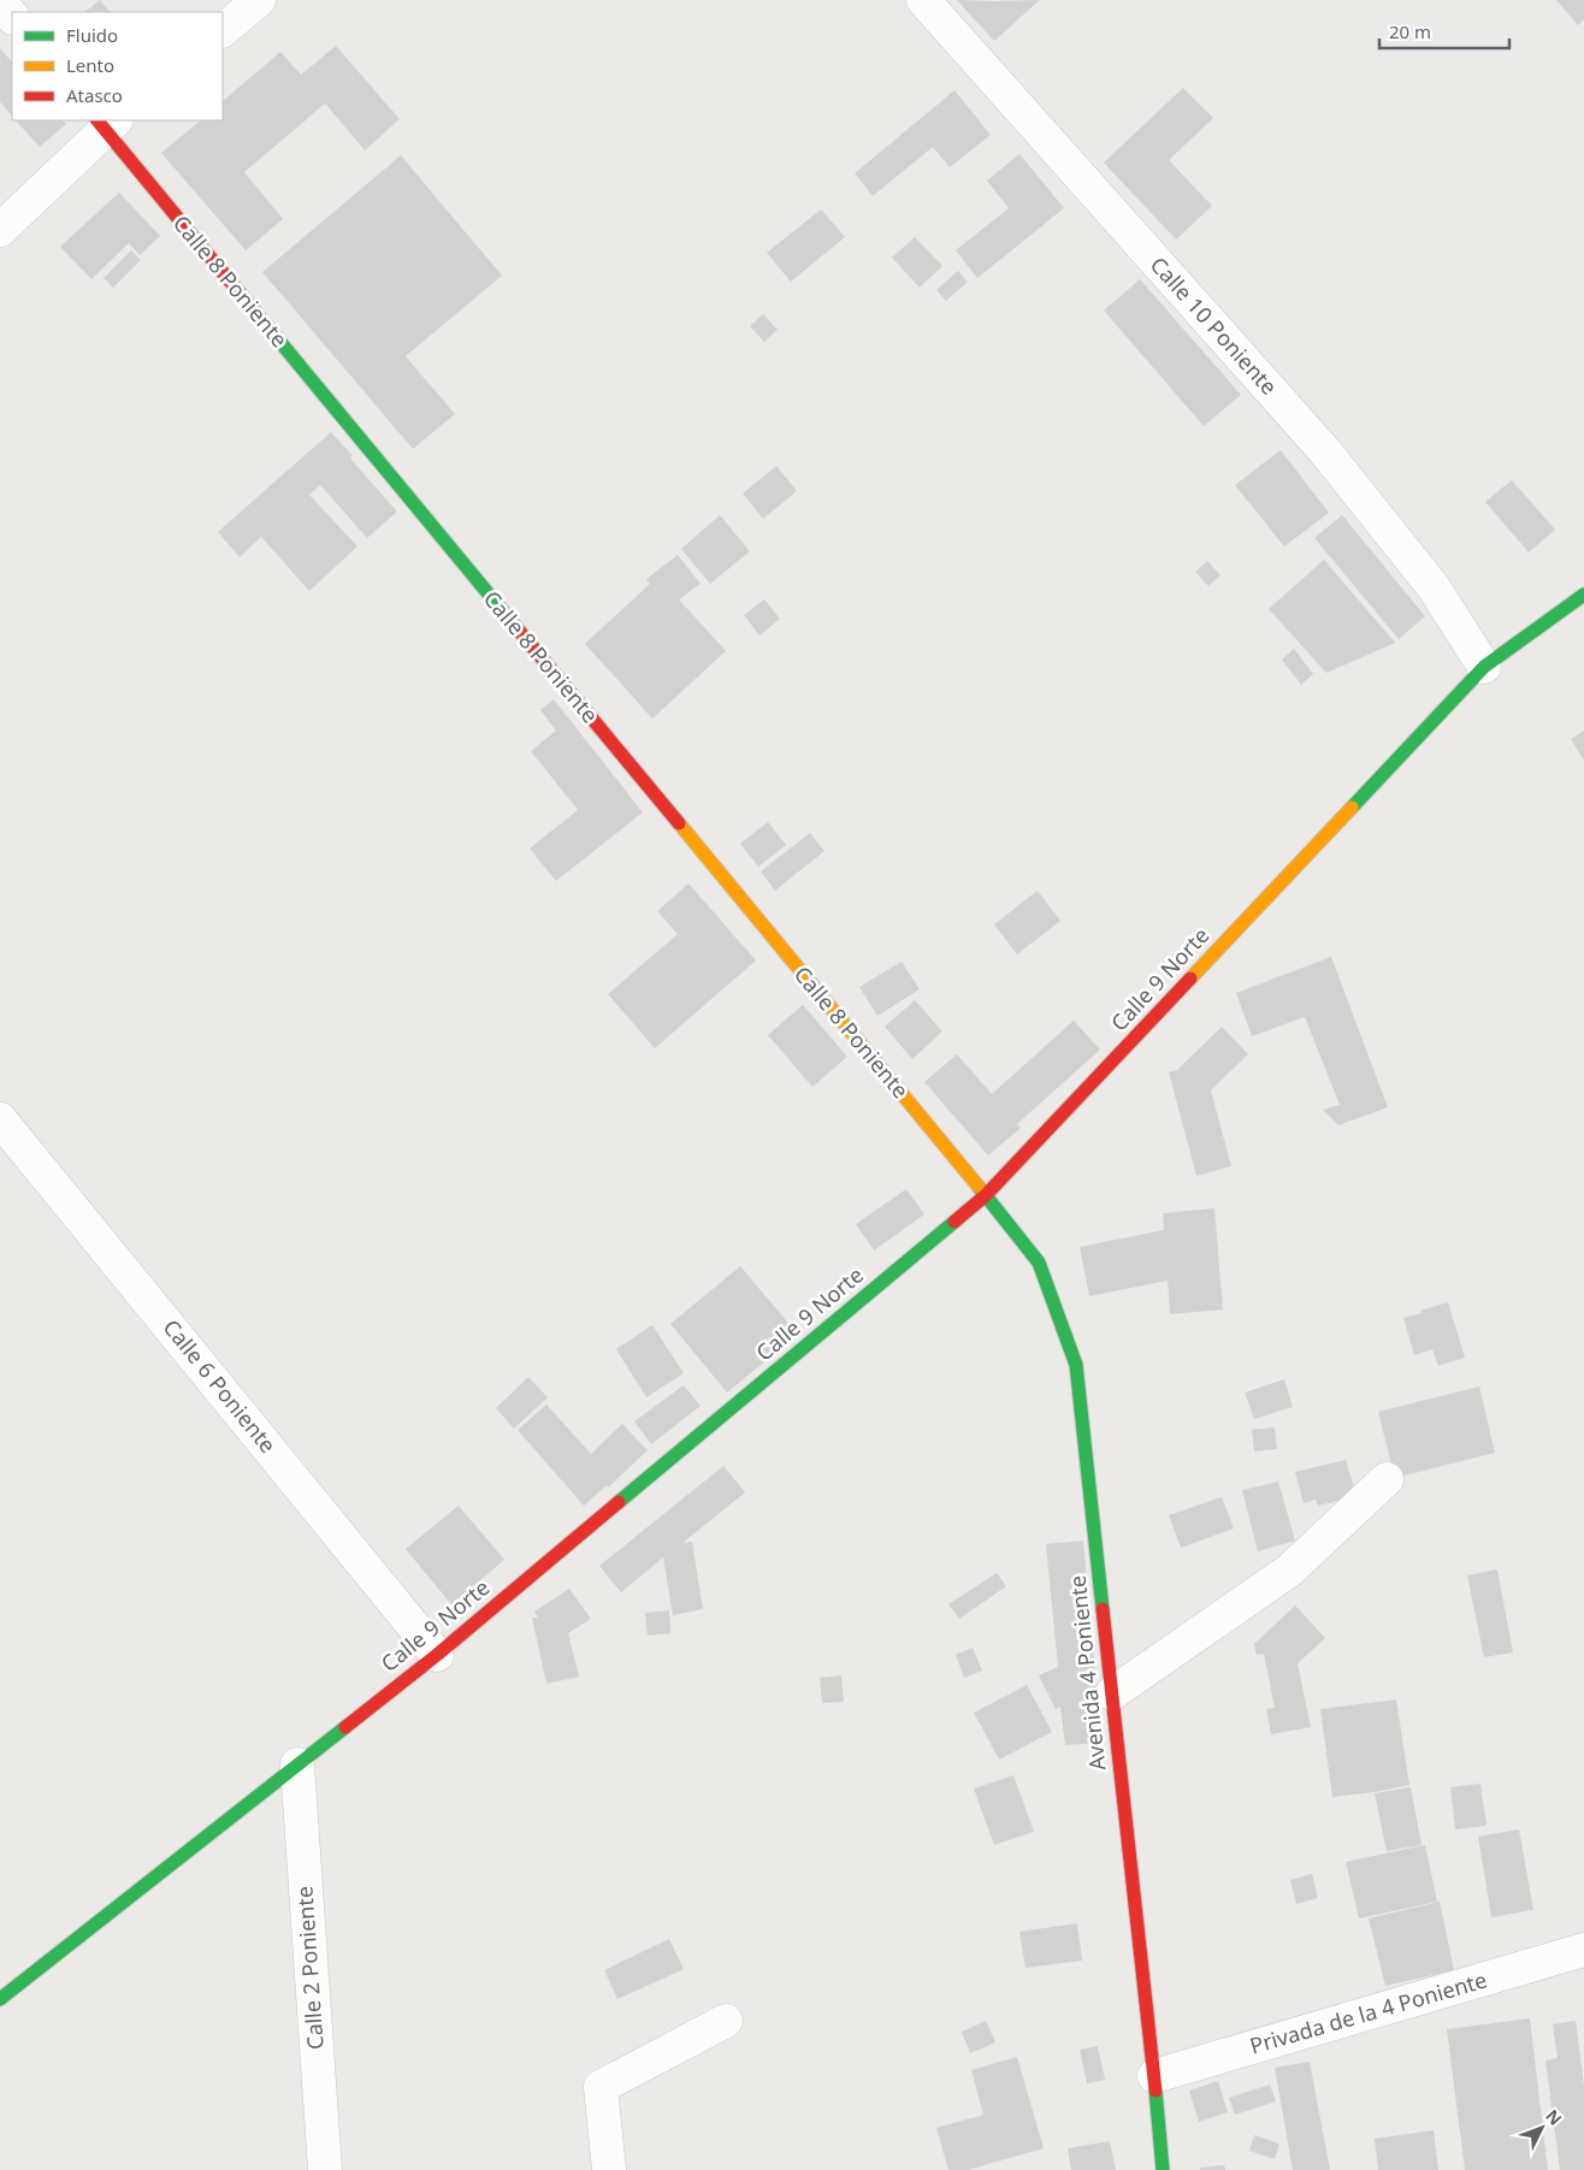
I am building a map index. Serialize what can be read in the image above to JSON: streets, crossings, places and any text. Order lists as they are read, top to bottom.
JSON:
{
  "streets": {
    "street": [
      "Calle 8 Poniente",
      "Calle 10 Poniente",
      "Calle 9 Norte",
      "Calle 6 Poniente",
      "Avenida 4 Poniente",
      "Calle 2 Poniente",
      "Privada de la 4 Poniente"
    ]
  },
  "crossings": [
    ["Calle 8 Poniente", "Calle 9 Norte"],
    ["Calle 8 Poniente", "Avenida 4 Poniente"],
    ["Calle 10 Poniente", "Calle 9 Norte"],
    ["Calle 9 Norte", "Calle 6 Poniente"],
    ["Calle 9 Norte", "Avenida 4 Poniente"],
    ["Calle 9 Norte", "Calle 2 Poniente"],
    ["Avenida 4 Poniente", "Privada de la 4 Poniente"]
  ],
  "legend": ["Fluido", "Lento", "Atasco"],
  "scale_bar": "20 m",
  "north": "top right"
}
